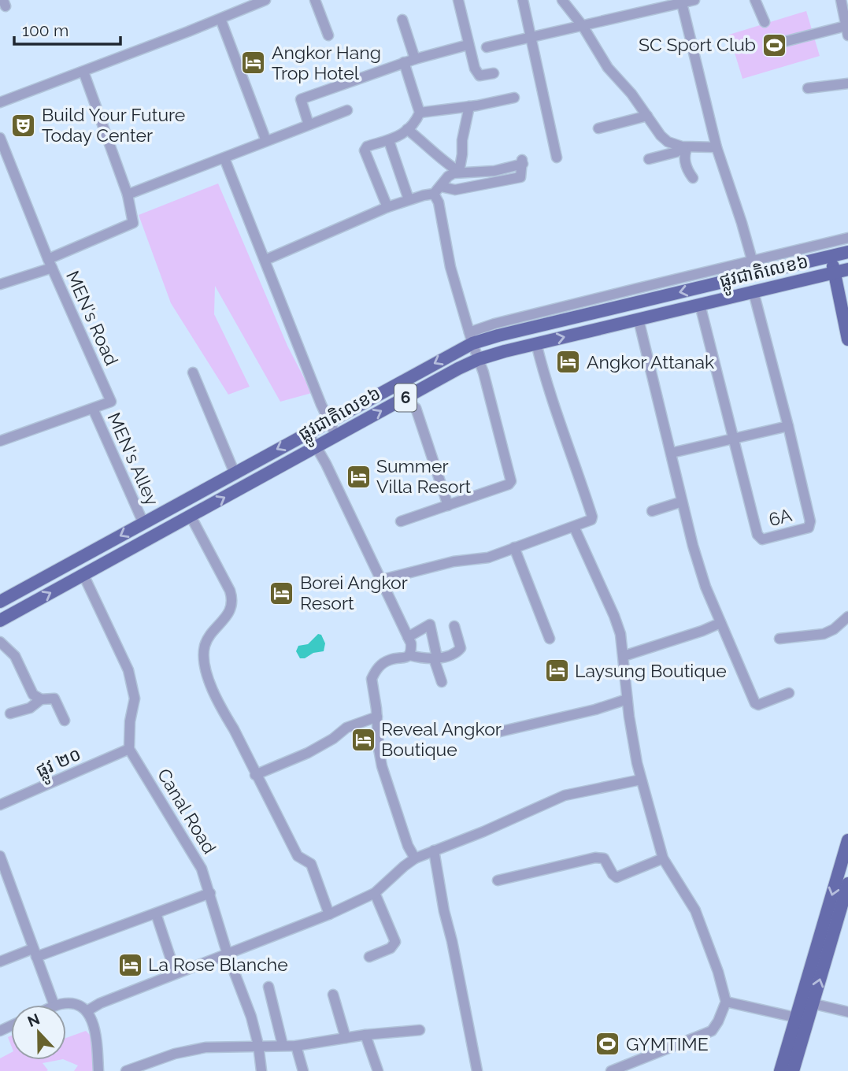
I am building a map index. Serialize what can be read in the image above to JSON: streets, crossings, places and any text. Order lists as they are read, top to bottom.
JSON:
{
  "streets": {
    "main road": ["ផ្លូវជាតិលេខ៦", "6"],
    "street": [
      "MEN's Road",
      "MEN's Alley",
      "6A",
      "ផ្លូវ ២០",
      "Canal Road"
    ]
  },
  "crossings": [
    ["ផ្លូវជាតិលេខ៦", "MEN's Alley"],
    ["ផ្លូវជាតិលេខ៦", "6A"],
    ["MEN's Road", "MEN's Alley"],
    ["ផ្លូវ ២០", "Canal Road"]
  ],
  "places": {
    "sports": ["SC Sport Club", "GYMTIME"],
    "hotel": [
      "Angkor Hang Trop Hotel",
      "Angkor Attanak",
      "Summer Villa Resort",
      "Borei Angkor Resort",
      "Laysung Boutique",
      "Reveal Angkor Boutique",
      "La Rose Blanche"
    ],
    "theatre": ["Build Your Future Today Center"]
  },
  "scale_bar": "100 m",
  "north": "top"
}
